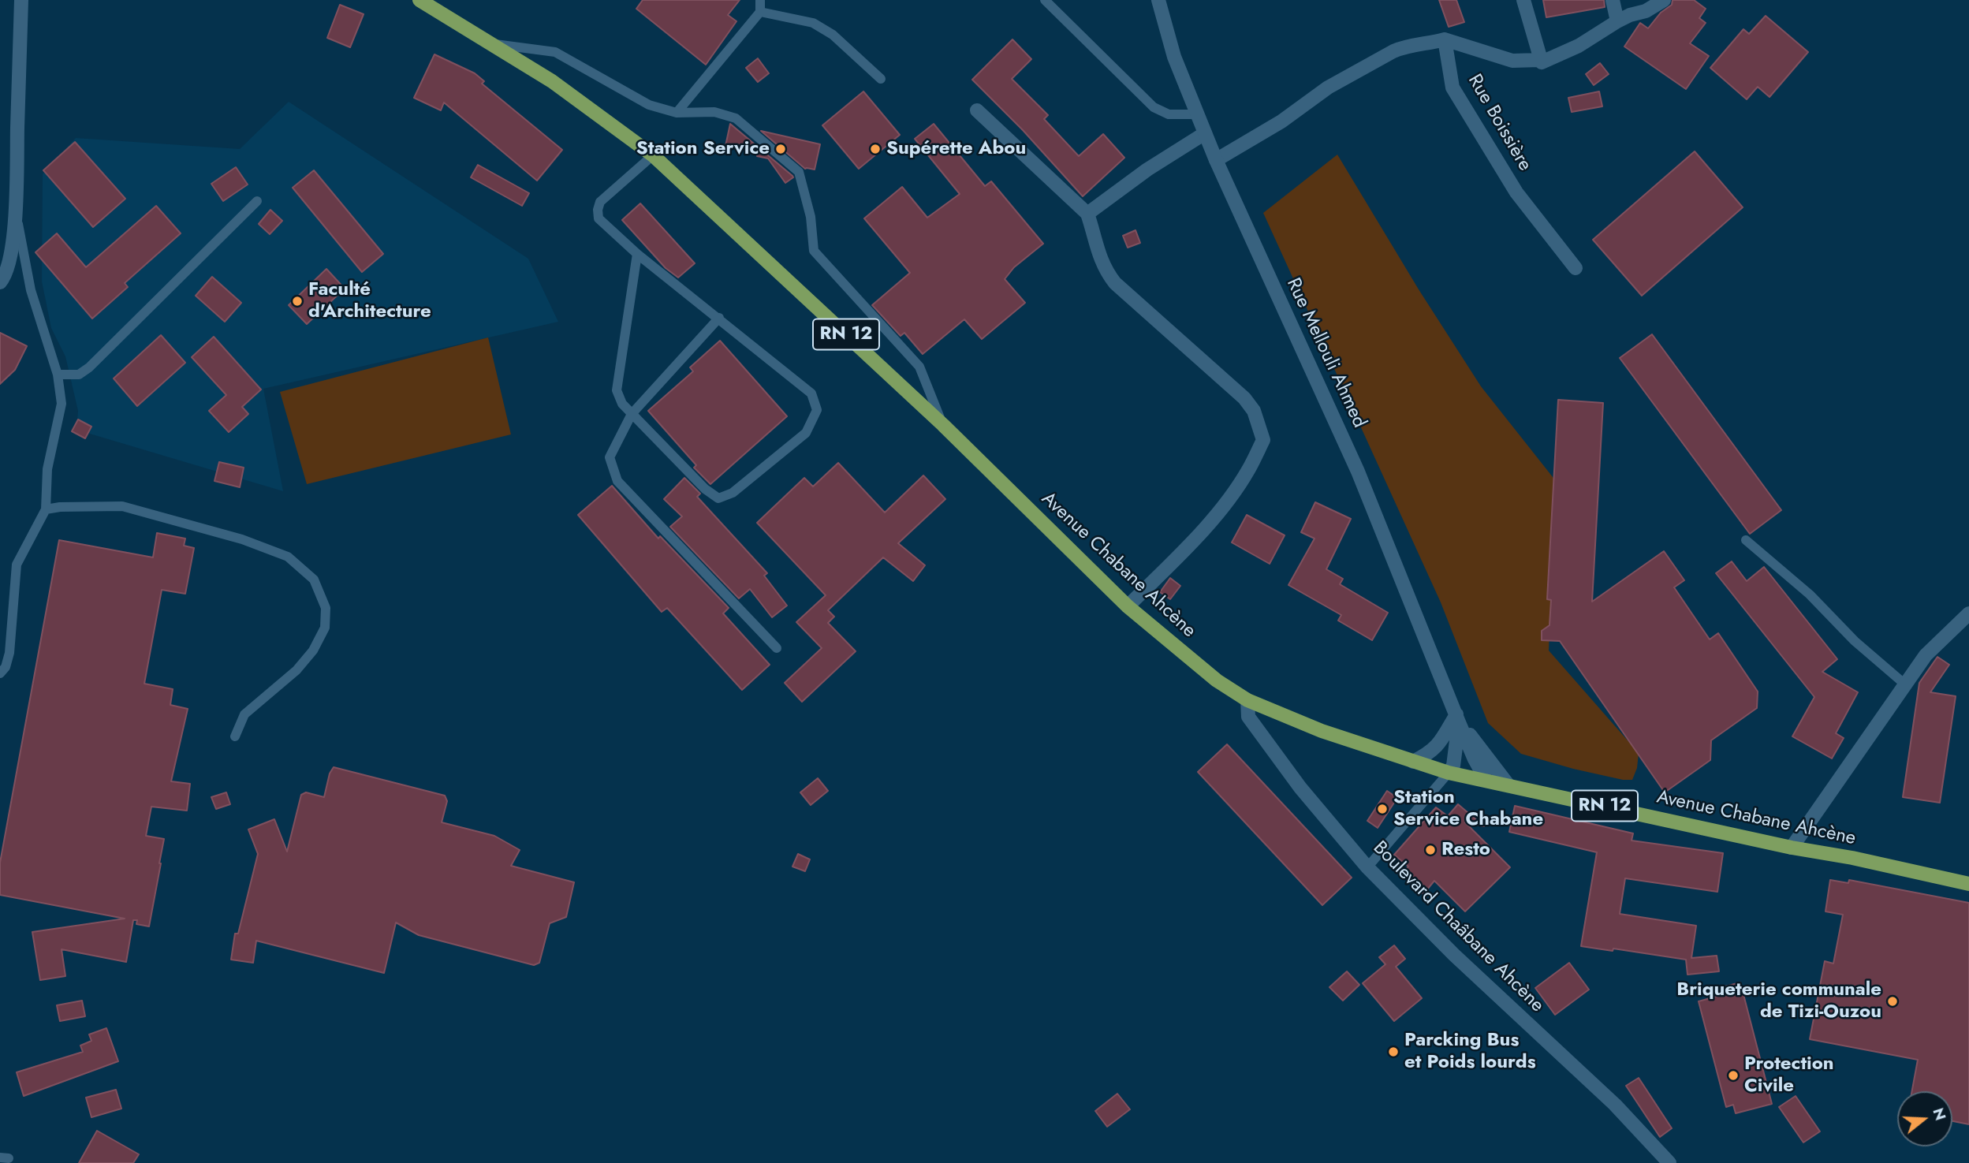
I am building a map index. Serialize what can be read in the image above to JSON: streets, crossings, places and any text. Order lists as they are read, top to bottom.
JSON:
{
  "streets": {
    "main road": ["RN 12", "Avenue Chabane Ahcène"],
    "street": ["Rue Boissière", "Rue Mellouli Ahmed", "Boulevard Chaâbane Ahcène"]
  },
  "crossings": [
    ["Rue Mellouli Ahmed", "Avenue Chabane Ahcène"],
    ["Avenue Chabane Ahcène", "Boulevard Chaâbane Ahcène"]
  ],
  "places": [
    "Station Service",
    "Supérette Abou",
    "Faculté d'Architecture",
    "Station Service Chabane",
    "Resto",
    "Briqueterie communale de Tizi-Ouzou",
    "Parcking Bus et Poids lourds",
    "Protection Civile"
  ],
  "north": "right"
}
